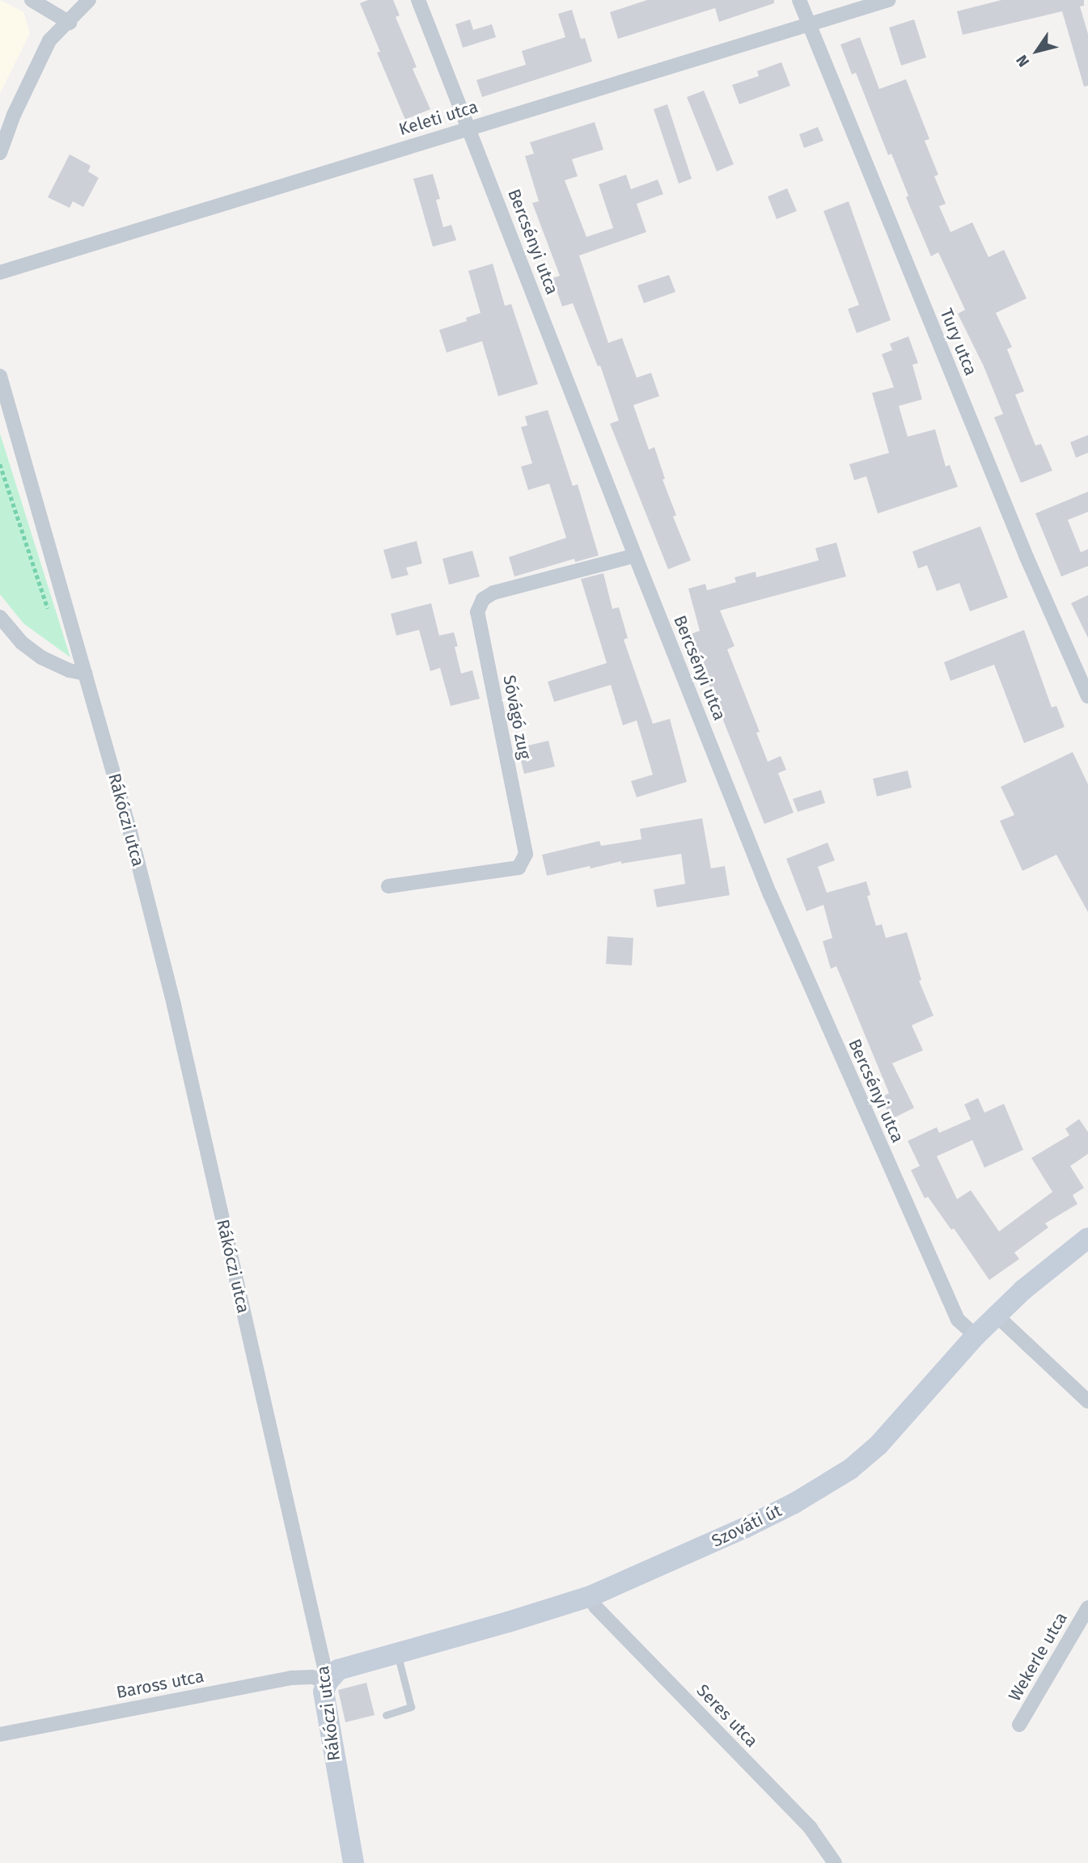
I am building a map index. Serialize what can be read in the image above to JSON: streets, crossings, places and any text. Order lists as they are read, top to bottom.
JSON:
{
  "streets": {
    "main road": ["Rákóczi utca", "Szováti út"],
    "street": [
      "Keleti utca",
      "Bercsényi utca",
      "Tury utca",
      "Sóvágó zug",
      "Wekerle utca",
      "Baross utca",
      "Seres utca"
    ]
  },
  "crossings": [
    ["Keleti utca", "Bercsényi utca"],
    ["Keleti utca", "Tury utca"],
    ["Bercsényi utca", "Sóvágó zug"],
    ["Bercsényi utca", "Szováti út"],
    ["Rákóczi utca", "Szováti út"],
    ["Rákóczi utca", "Baross utca"],
    ["Szováti út", "Baross utca"],
    ["Szováti út", "Seres utca"]
  ],
  "north": "bottom left"
}
